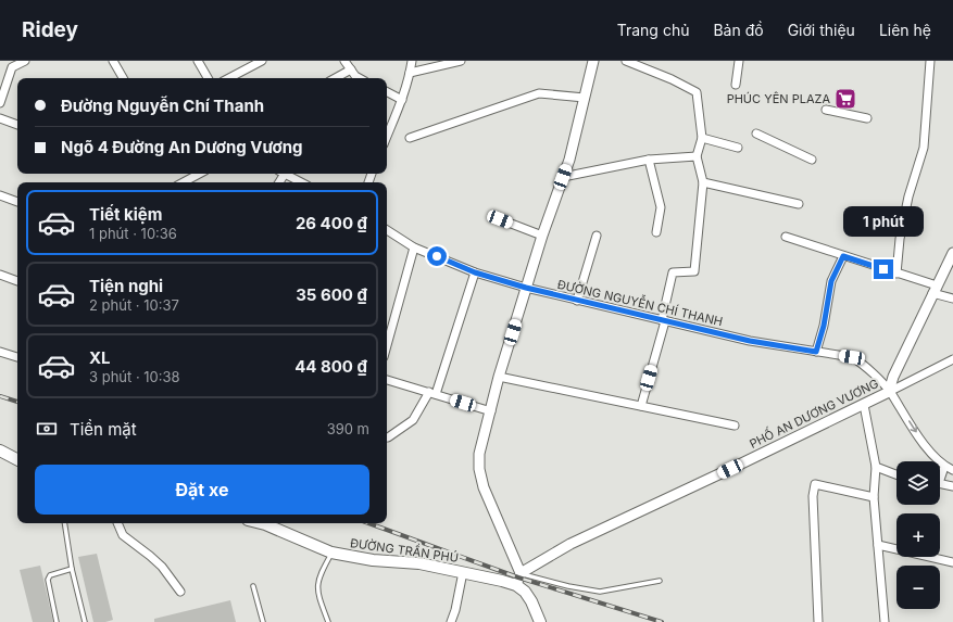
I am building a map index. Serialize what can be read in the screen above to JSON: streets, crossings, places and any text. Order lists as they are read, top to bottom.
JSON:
{
  "streets": {
    "main road": ["ĐƯỜNG TRẦN PHÚ"],
    "street": ["ĐƯỜNG NGUYỄN CHÍ THANH", "PHỐ AN DƯƠNG VƯƠNG"]
  },
  "crossings": [
    ["ĐƯỜNG NGUYỄN CHÍ THANH", "PHỐ AN DƯƠNG VƯƠNG"]
  ],
  "places": {
    "supermarket": ["PHÚC YÊN PLAZA"]
  },
  "page": {
    "header": "Ridey",
    "nav": [
      "Trang chủ",
      "Bản đồ",
      "Giới thiệu",
      "Liên hệ"
    ],
    "banner": ["Đường Nguyễn Chí Thanh", "Ngõ 4 Đường An Dương Vương"],
    "list": [
      {
        "name": "Tiết kiệm",
        "note": "1 phút · 10:36",
        "value": "26 400 ₫"
      },
      {
        "name": "Tiện nghi",
        "note": "2 phút · 10:37",
        "value": "35 600 ₫"
      },
      {
        "name": "XL",
        "note": "3 phút · 10:38",
        "value": "44 800 ₫"
      }
    ],
    "bubble": "1 phút",
    "pay": ["Tiền mặt", "390 m"],
    "buttons": "Đặt xe",
    "map_buttons": ["+", "−"]
  }
}
